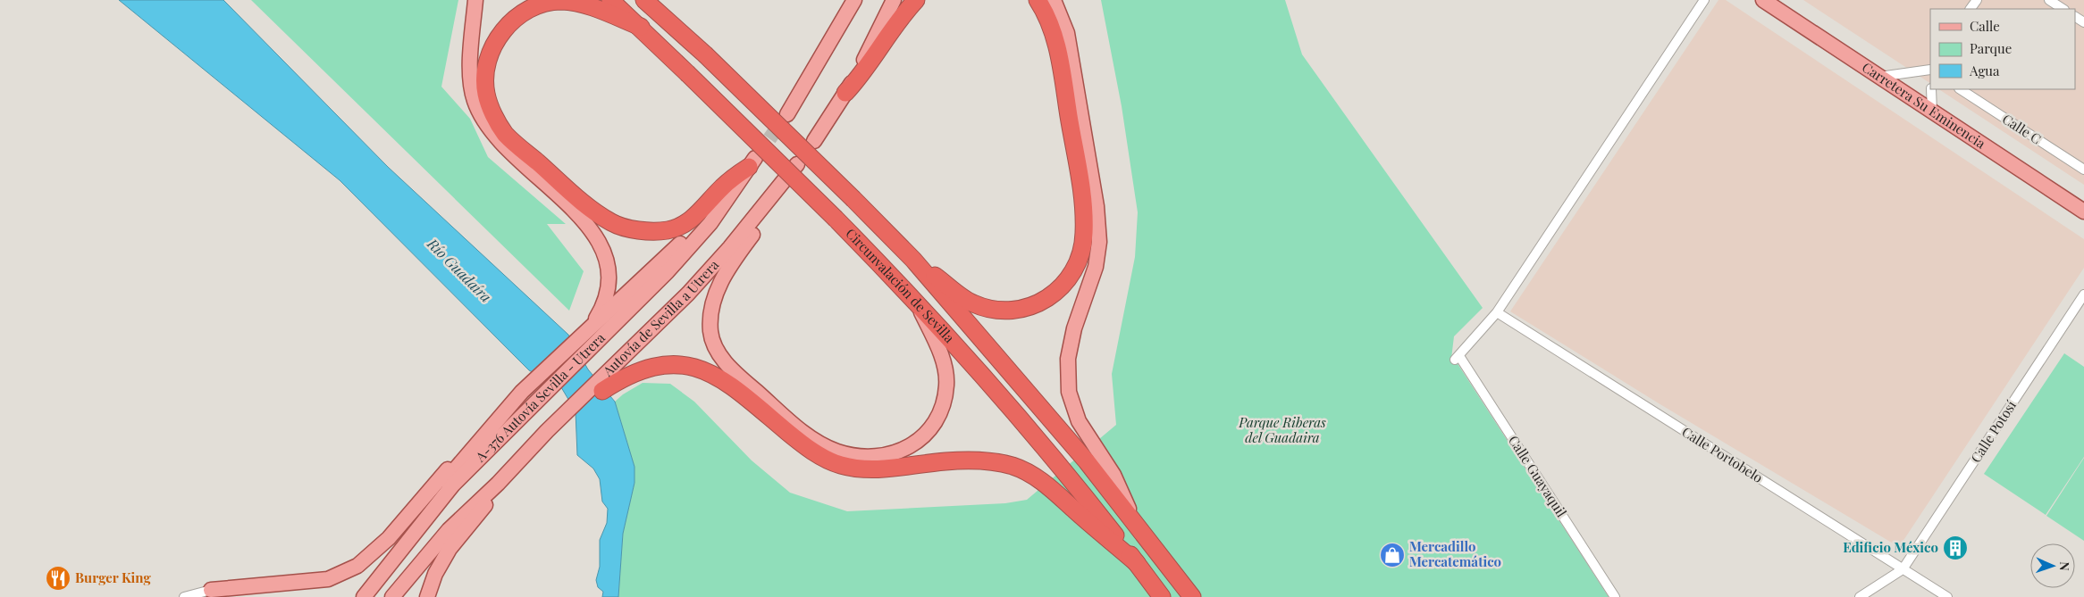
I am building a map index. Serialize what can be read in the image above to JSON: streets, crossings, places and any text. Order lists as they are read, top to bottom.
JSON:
{
  "streets": {
    "highway": ["Circunvalación de Sevilla"],
    "main road": ["Carretera Su Eminencia", "Autovía de Sevilla a Utrera", "A-376 Autovía Sevilla - Utrera"],
    "street": [
      "Calle C",
      "Calle Potosí",
      "Calle Portobelo",
      "Calle Guayaquil"
    ]
  },
  "crossings": [
    ["Calle Potosí", "Calle Portobelo"],
    ["Calle Portobelo", "Calle Guayaquil"]
  ],
  "water": ["Río Guadaíra"],
  "parks": ["Parque Riberas del Guadaira"],
  "places": {
    "building": ["Edificio México"],
    "shop": ["Mercadillo Mercatemático"],
    "restaurant": ["Burger King"]
  },
  "legend": ["Calle", "Parque", "Agua"],
  "north": "right"
}
